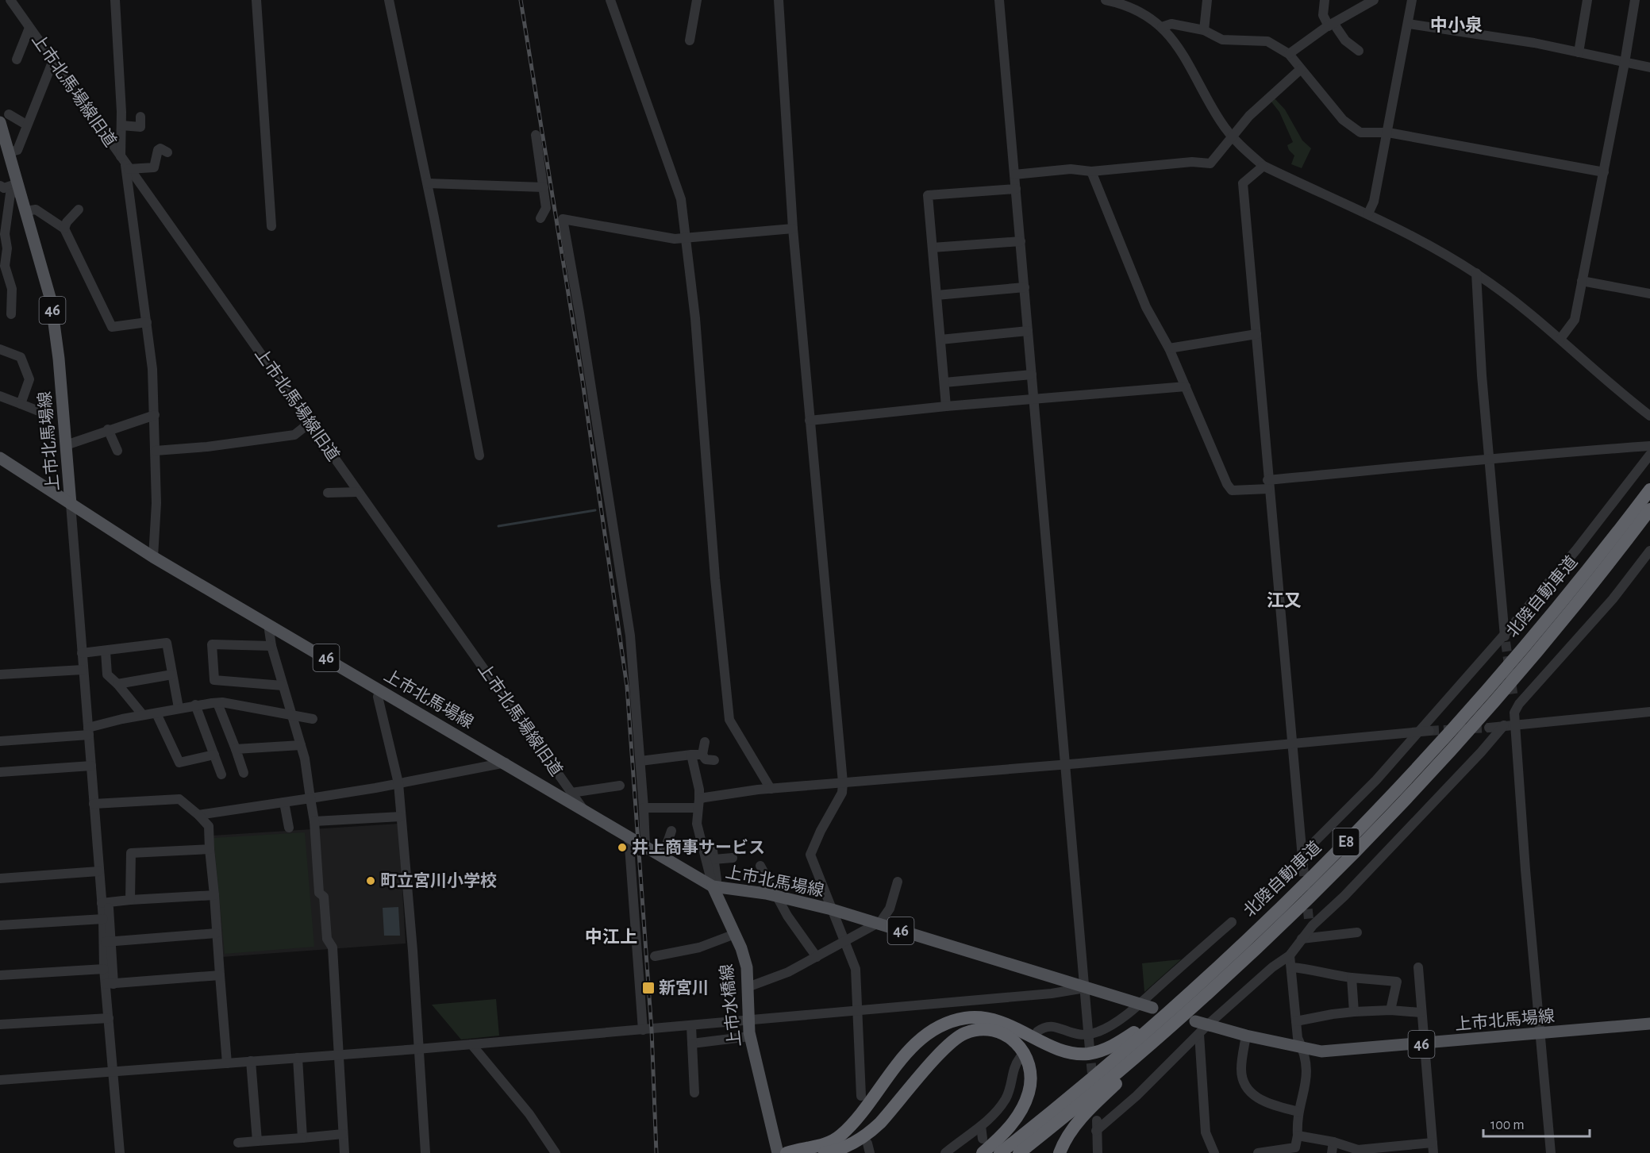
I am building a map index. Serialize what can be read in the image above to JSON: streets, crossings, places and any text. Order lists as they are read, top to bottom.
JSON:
{
  "streets": {
    "highway": ["北陸自動車道", "E8"],
    "main road": ["46", "上市北馬場線", "上市水橋線"],
    "street": ["上市北馬場線旧道"]
  },
  "crossings": [
    ["上市北馬場線旧道", "上市北馬場線"],
    ["上市北馬場線", "上市水橋線"]
  ],
  "districts": ["中小泉", "江又", "中江上"],
  "places": {
    "other": ["井上商事サービス", "町立宮川小学校"],
    "transit": ["新宮川"]
  },
  "scale_bar": "100 m"
}
